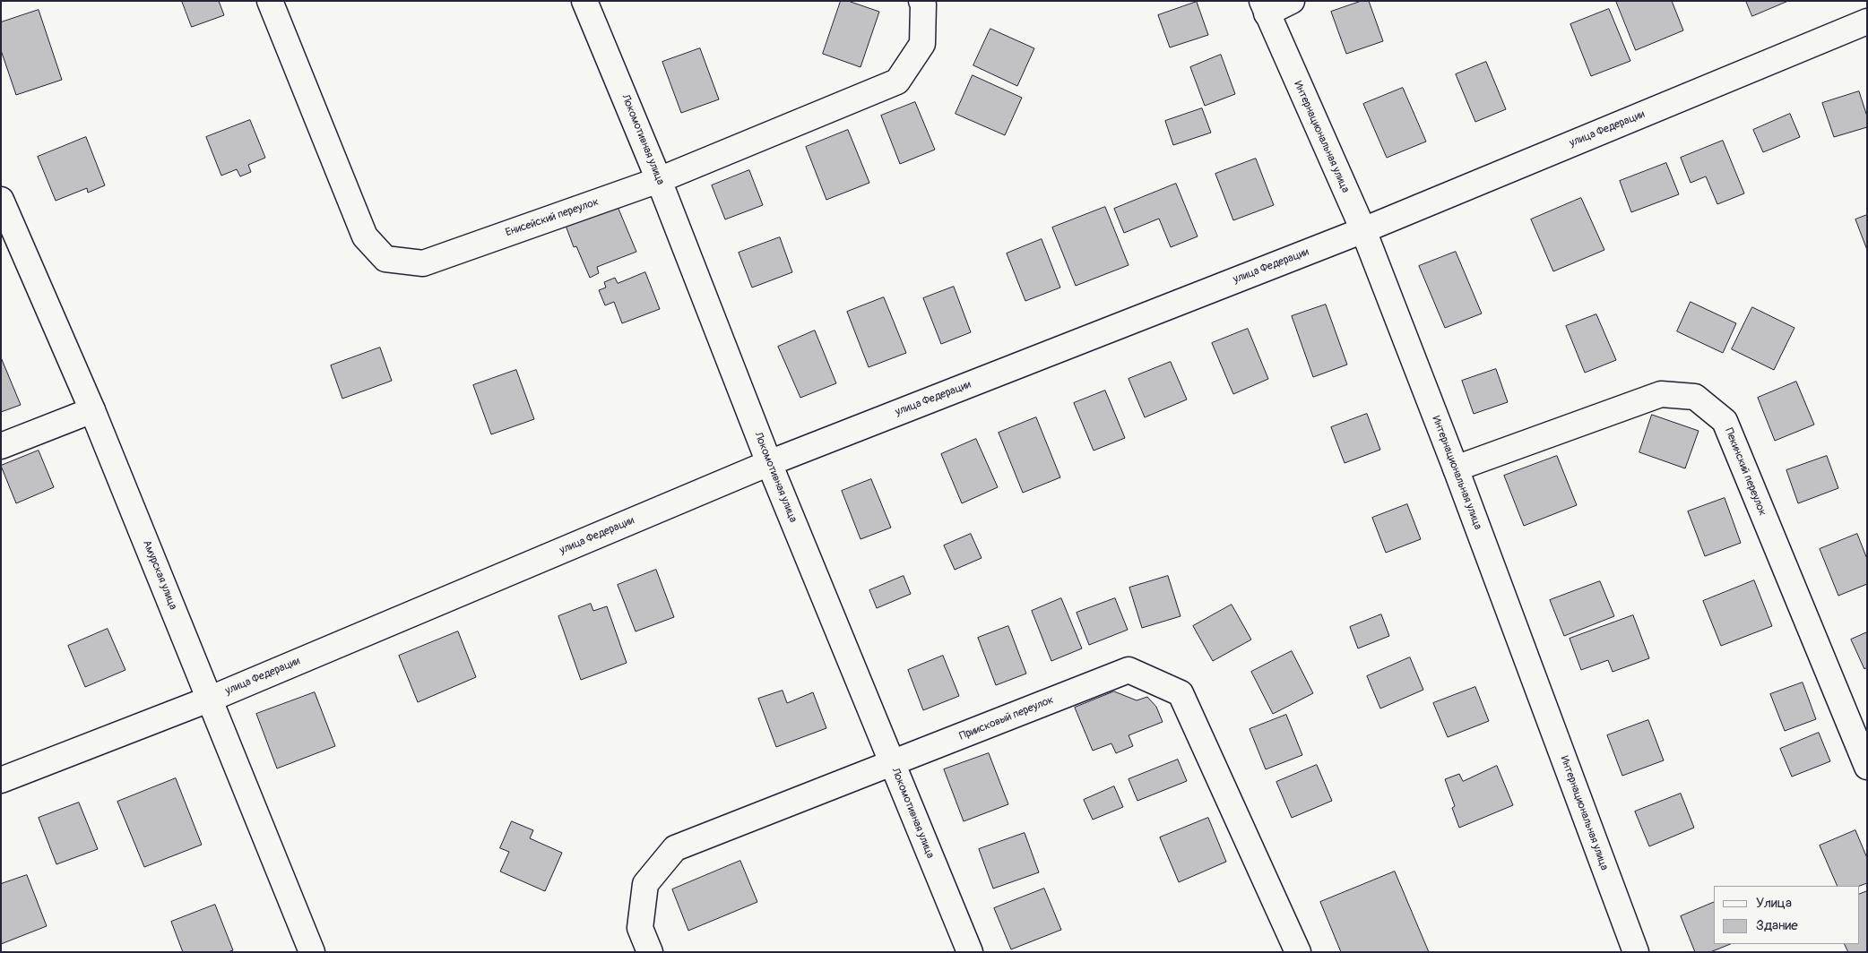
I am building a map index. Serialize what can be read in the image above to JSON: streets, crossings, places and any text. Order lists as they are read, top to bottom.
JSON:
{
  "streets": {
    "street": [
      "улица Федерации",
      "Интернациональная улица",
      "Локомотивная улица",
      "Енисейский переулок",
      "Пекинский переулок",
      "Амурская улица",
      "Приисковый переулок"
    ]
  },
  "crossings": [
    ["улица Федерации", "Интернациональная улица"],
    ["улица Федерации", "Локомотивная улица"],
    ["улица Федерации", "Амурская улица"],
    ["Интернациональная улица", "Пекинский переулок"],
    ["Локомотивная улица", "Енисейский переулок"],
    ["Локомотивная улица", "Приисковый переулок"]
  ],
  "legend": ["Улица", "Здание"]
}
